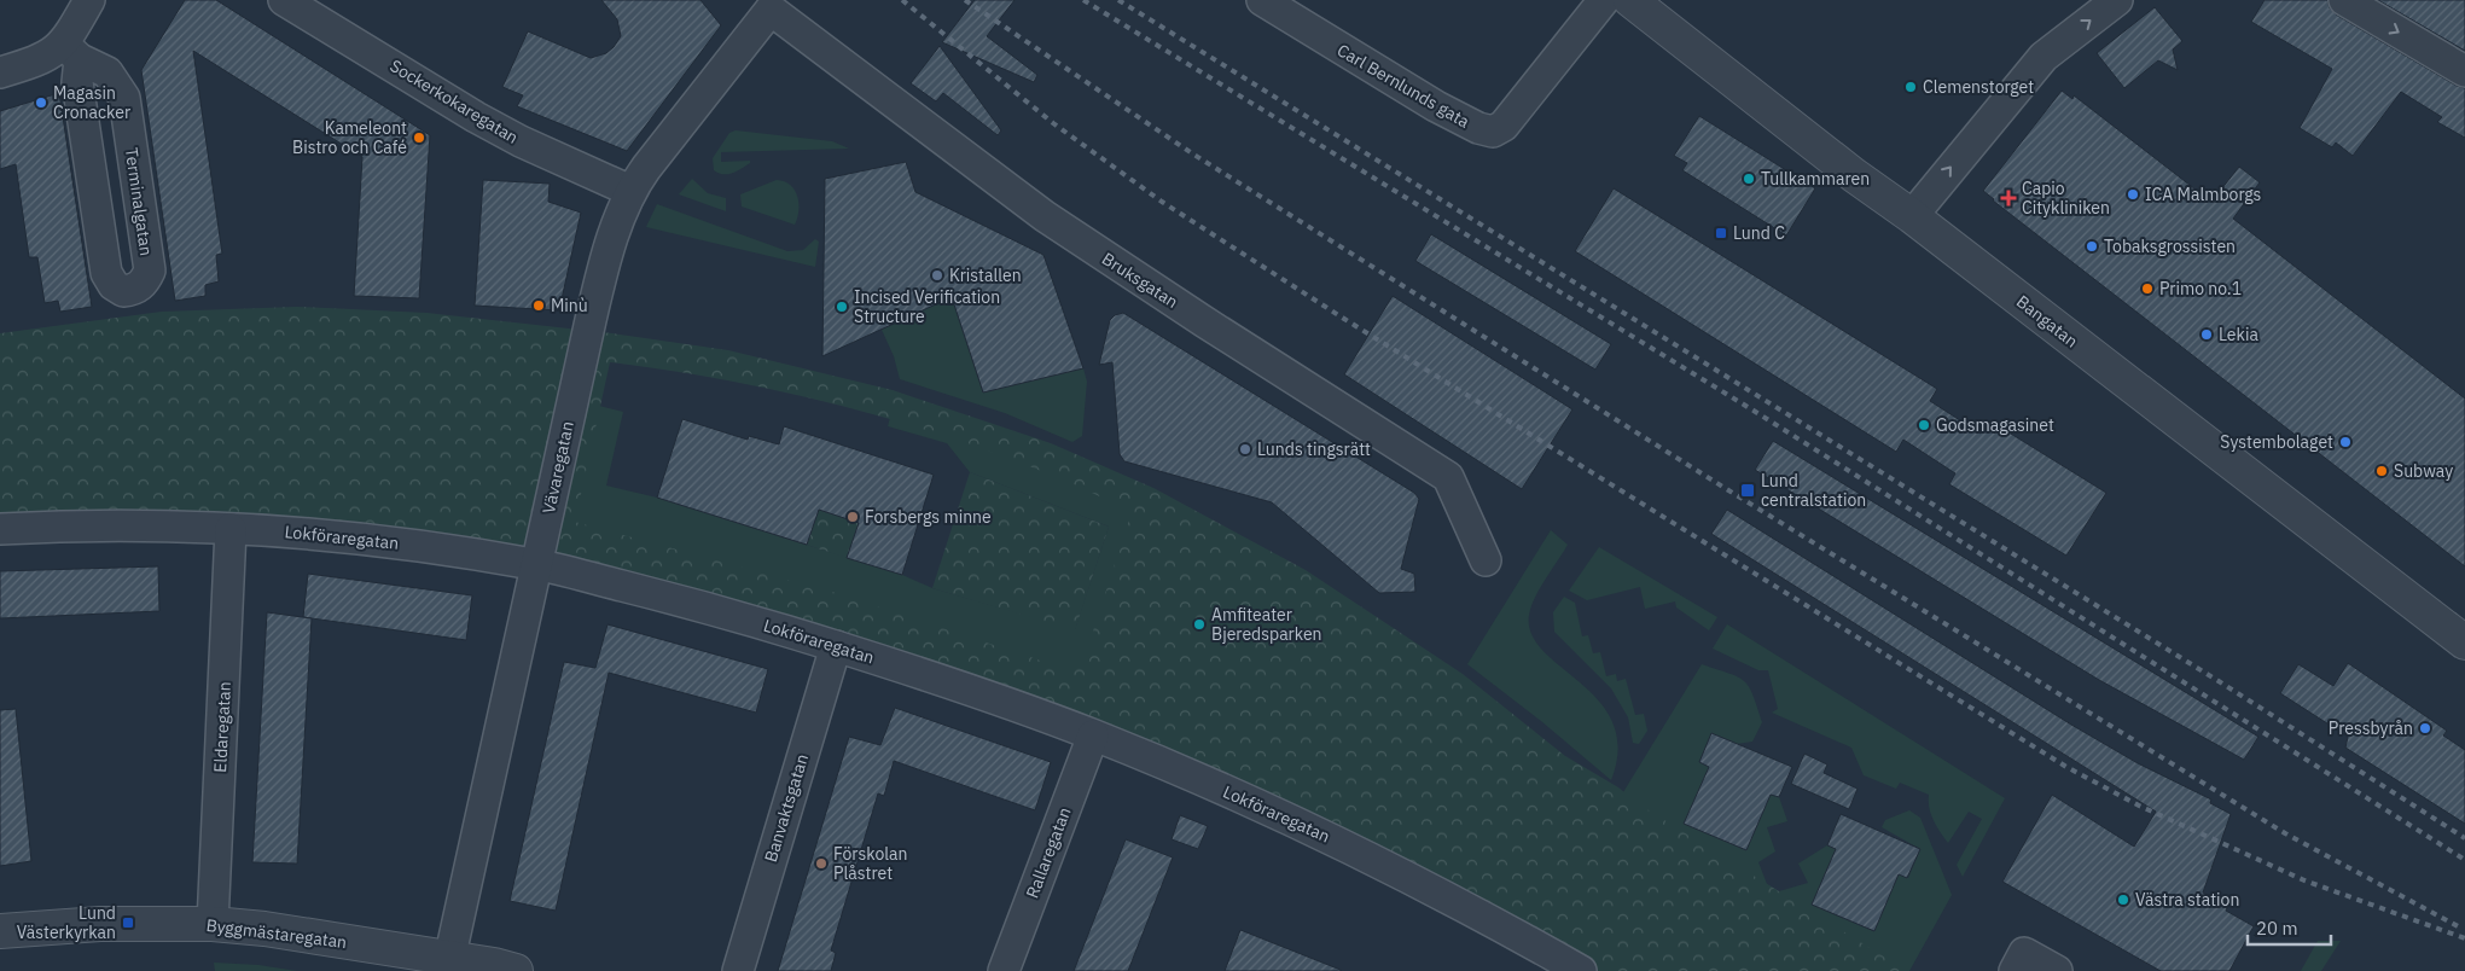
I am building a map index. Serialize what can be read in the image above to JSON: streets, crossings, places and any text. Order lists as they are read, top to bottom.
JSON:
{
  "streets": {
    "street": [
      "Carl Bernlunds gata",
      "Sockerkokaregatan",
      "Terminalgatan",
      "Bruksgatan",
      "Bangatan",
      "Vävaregatan",
      "Lokföraregatan",
      "Eldaregatan",
      "Banvaktsgatan",
      "Rallaregatan",
      "Byggmästaregatan"
    ]
  },
  "crossings": [
    ["Sockerkokaregatan", "Vävaregatan"],
    ["Bruksgatan", "Vävaregatan"],
    ["Vävaregatan", "Lokföraregatan"],
    ["Vävaregatan", "Byggmästaregatan"],
    ["Lokföraregatan", "Eldaregatan"],
    ["Lokföraregatan", "Banvaktsgatan"],
    ["Lokföraregatan", "Rallaregatan"],
    ["Eldaregatan", "Byggmästaregatan"]
  ],
  "places": {
    "other": [
      "Clemenstorget",
      "Magasin Cronacker",
      "Kameleont Bistro och Café",
      "Tullkammaren",
      "ICA Malmborgs",
      "Tobaksgrossisten",
      "Kristallen",
      "Primo no.1",
      "Minù",
      "Incised Verification Structure",
      "Lekia",
      "Godsmagasinet",
      "Systembolaget",
      "Lunds tingsrätt",
      "Subway",
      "Forsbergs minne",
      "Amfiteater Bjeredsparken",
      "Pressbyrån",
      "Förskolan Plåstret",
      "Västra station"
    ],
    "health": ["Capio Citykliniken"],
    "transit": ["Lund C", "Lund centralstation", "Lund Västerkyrkan"]
  },
  "scale_bar": "20 m"
}
